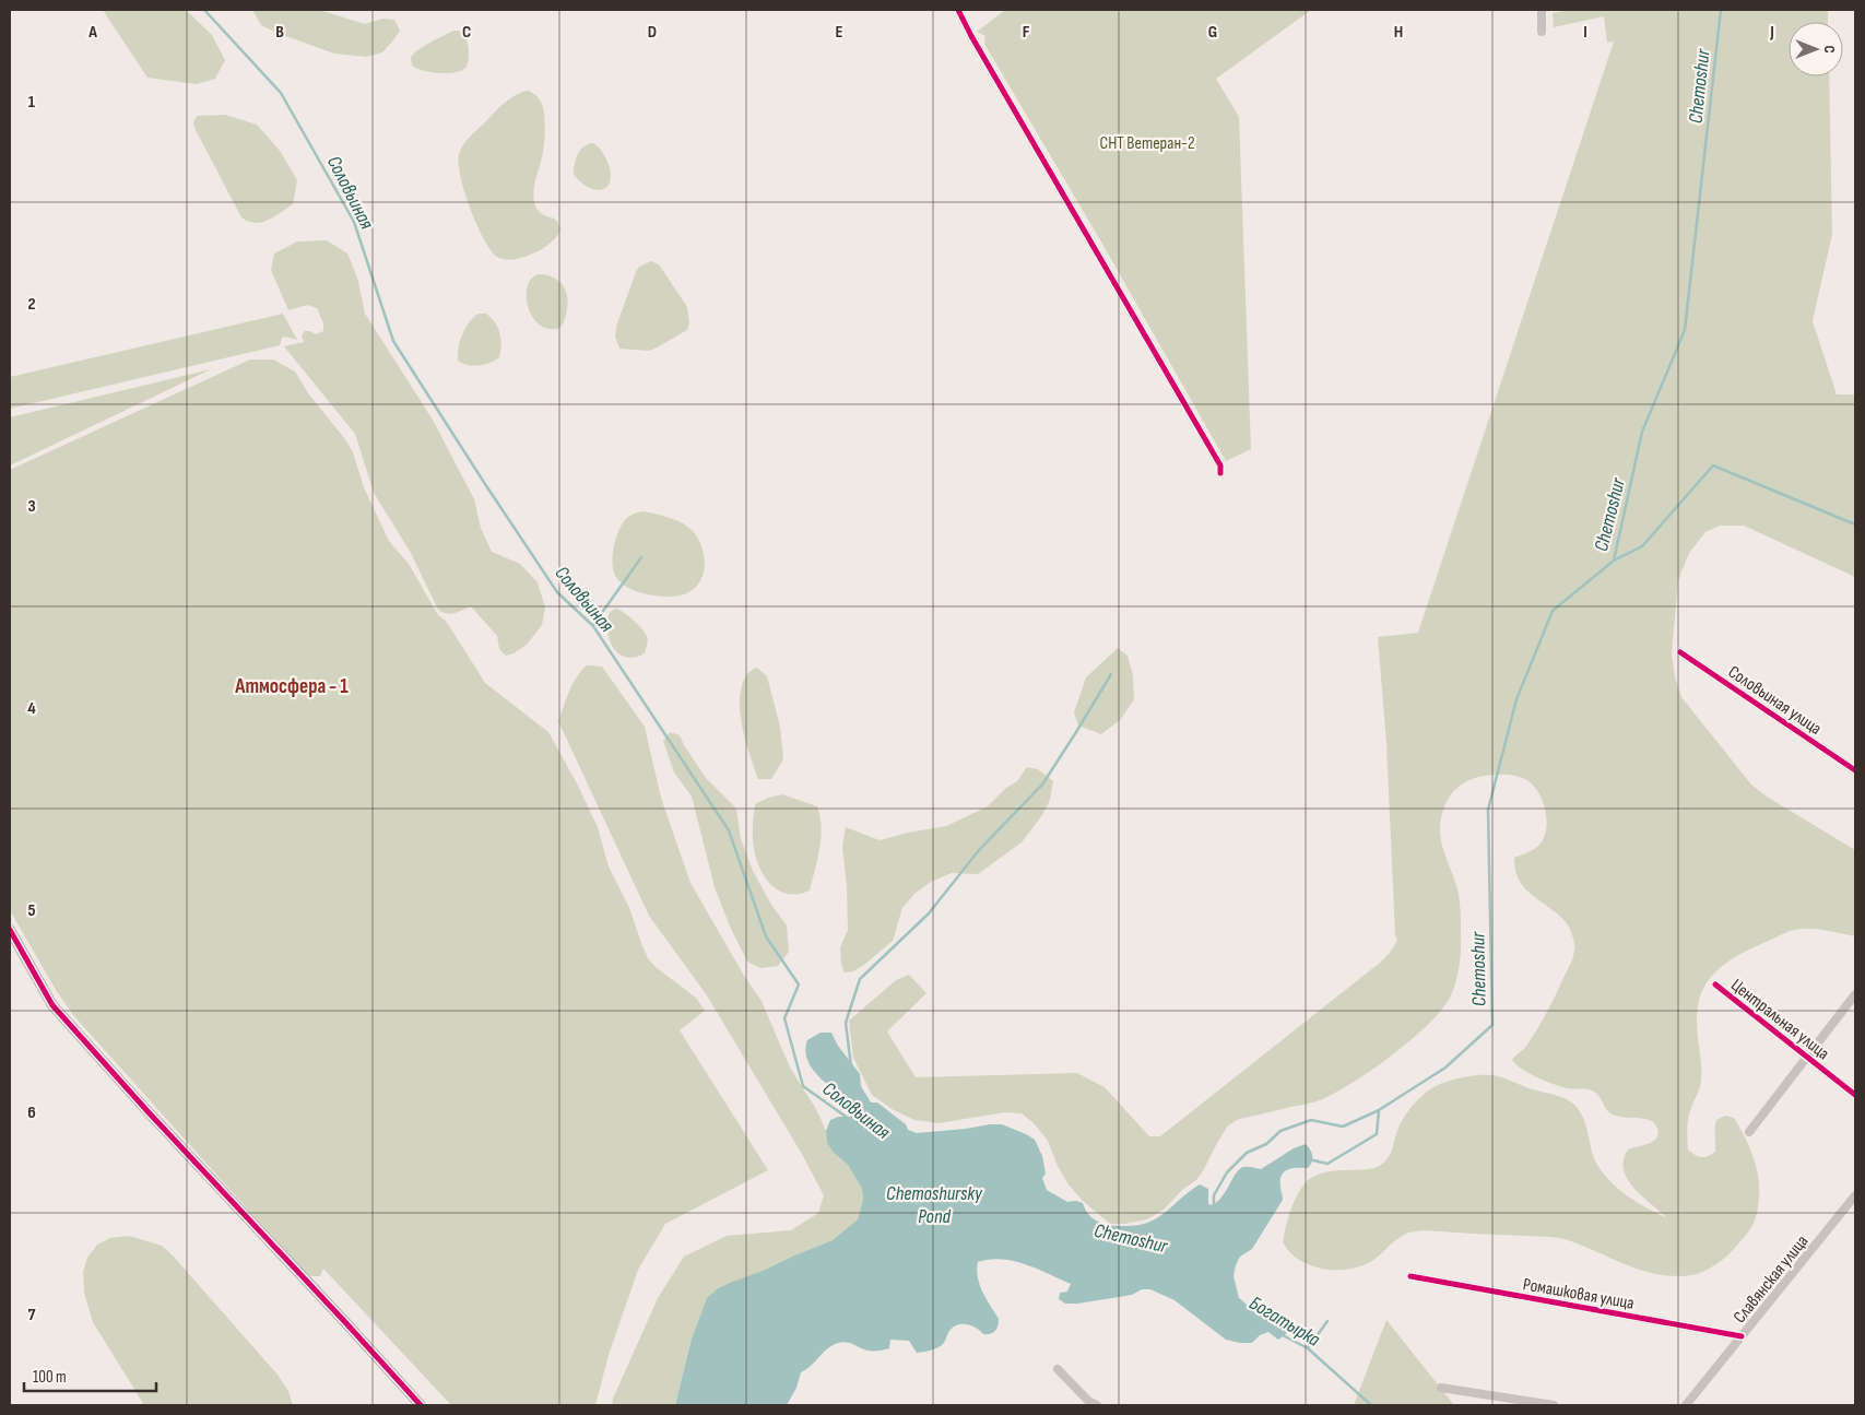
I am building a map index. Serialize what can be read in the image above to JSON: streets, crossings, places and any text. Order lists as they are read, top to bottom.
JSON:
{
  "streets": {
    "street": [
      "Соловьиная улица",
      "Центральная улица",
      "Славянская улица",
      "Ромашковая улица"
    ]
  },
  "crossings": [
    ["Славянская улица", "Ромашковая улица"]
  ],
  "districts": ["Атмосфера - 1"],
  "water": [
    "Chemoshur",
    "Соловьиная",
    "Chemoshursky Pond",
    "Богатырка"
  ],
  "parks": ["СНТ Ветеран-2"],
  "scale_bar": "100 m",
  "north": "right",
  "grid": {
    "columns": [
      "A",
      "B",
      "C",
      "D",
      "E",
      "F",
      "G",
      "H",
      "I",
      "J"
    ],
    "rows": [
      "1",
      "2",
      "3",
      "4",
      "5",
      "6",
      "7"
    ]
  }
}
